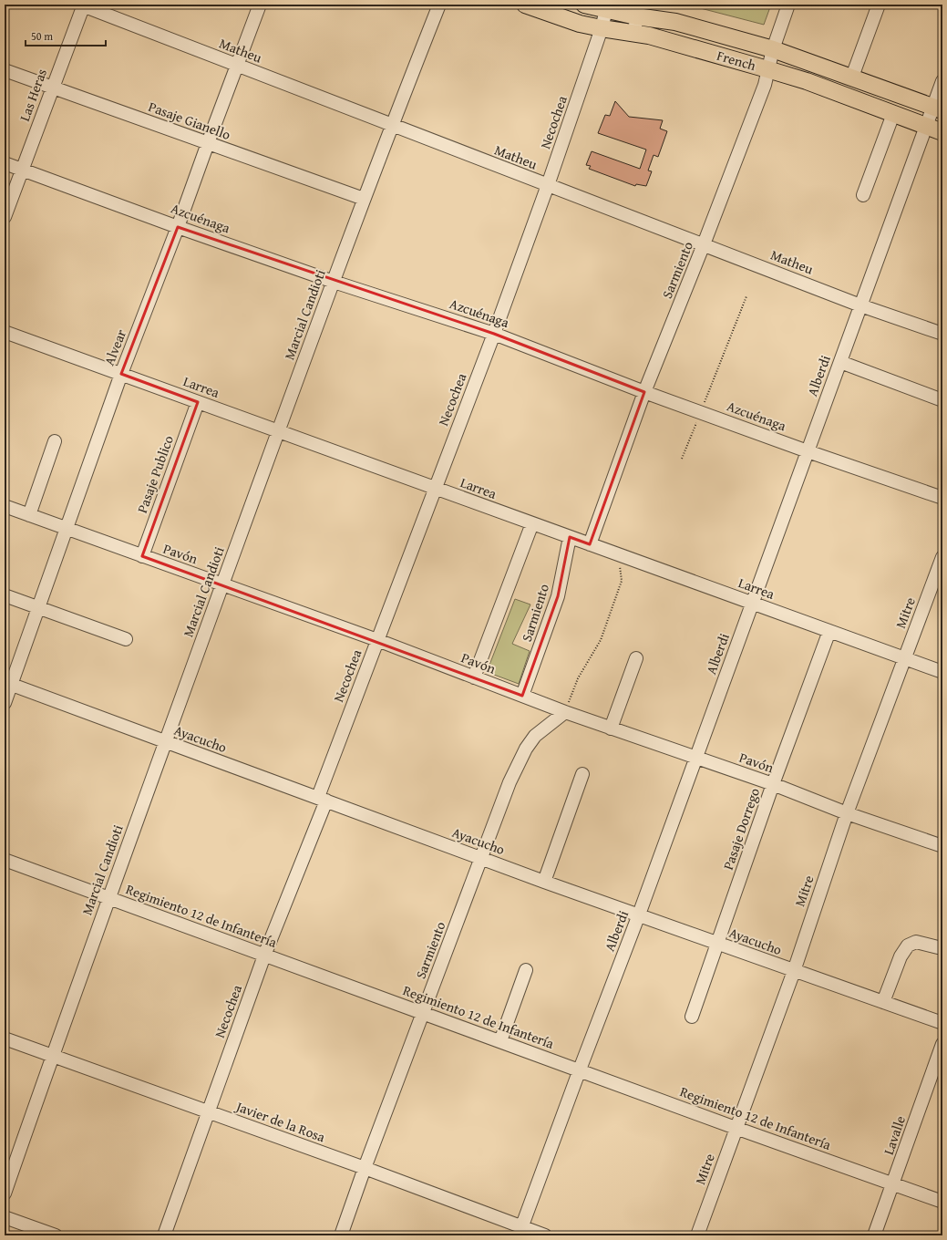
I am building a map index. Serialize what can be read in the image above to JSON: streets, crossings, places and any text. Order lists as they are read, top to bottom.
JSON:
{
  "streets": {
    "main road": ["French"],
    "street": [
      "Matheu",
      "Las Heras",
      "Pasaje Gianello",
      "Necochea",
      "Azcuénaga",
      "Sarmiento",
      "Marcial Candioti",
      "Alvear",
      "Alberdi",
      "Larrea",
      "Pasaje Publico",
      "Pavón",
      "Mitre",
      "Ayacucho",
      "Pasaje Dorrego",
      "Regimiento 12 de Infantería",
      "Javier de la Rosa",
      "Lavalle"
    ]
  },
  "crossings": [
    ["Matheu", "Las Heras"],
    ["Matheu", "Necochea"],
    ["Matheu", "Sarmiento"],
    ["Matheu", "Marcial Candioti"],
    ["Matheu", "Alvear"],
    ["Matheu", "Alberdi"],
    ["French", "Necochea"],
    ["French", "Sarmiento"],
    ["French", "Alberdi"],
    ["Las Heras", "Pasaje Gianello"],
    ["Las Heras", "Azcuénaga"],
    ["Pasaje Gianello", "Marcial Candioti"],
    ["Pasaje Gianello", "Alvear"],
    ["Necochea", "Azcuénaga"],
    ["Necochea", "Larrea"],
    ["Necochea", "Pavón"],
    ["Necochea", "Ayacucho"],
    ["Necochea", "Regimiento 12 de Infantería"],
    ["Necochea", "Javier de la Rosa"],
    ["Azcuénaga", "Sarmiento"],
    ["Azcuénaga", "Marcial Candioti"],
    ["Azcuénaga", "Alvear"],
    ["Azcuénaga", "Alberdi"],
    ["Sarmiento", "Larrea"],
    ["Sarmiento", "Pavón"],
    ["Sarmiento", "Ayacucho"],
    ["Sarmiento", "Regimiento 12 de Infantería"],
    ["Sarmiento", "Javier de la Rosa"],
    ["Marcial Candioti", "Larrea"],
    ["Marcial Candioti", "Pavón"],
    ["Marcial Candioti", "Ayacucho"],
    ["Marcial Candioti", "Regimiento 12 de Infantería"],
    ["Marcial Candioti", "Javier de la Rosa"],
    ["Alvear", "Larrea"],
    ["Alvear", "Pavón"],
    ["Alvear", "Ayacucho"],
    ["Alberdi", "Larrea"],
    ["Alberdi", "Pavón"],
    ["Alberdi", "Ayacucho"],
    ["Alberdi", "Regimiento 12 de Infantería"],
    ["Alberdi", "Javier de la Rosa"],
    ["Larrea", "Pasaje Publico"],
    ["Larrea", "Mitre"],
    ["Larrea", "Pasaje Dorrego"],
    ["Pasaje Publico", "Pavón"],
    ["Pavón", "Mitre"],
    ["Pavón", "Pasaje Dorrego"],
    ["Mitre", "Ayacucho"],
    ["Mitre", "Regimiento 12 de Infantería"],
    ["Ayacucho", "Pasaje Dorrego"],
    ["Regimiento 12 de Infantería", "Lavalle"]
  ],
  "scale_bar": "50 m"
}
